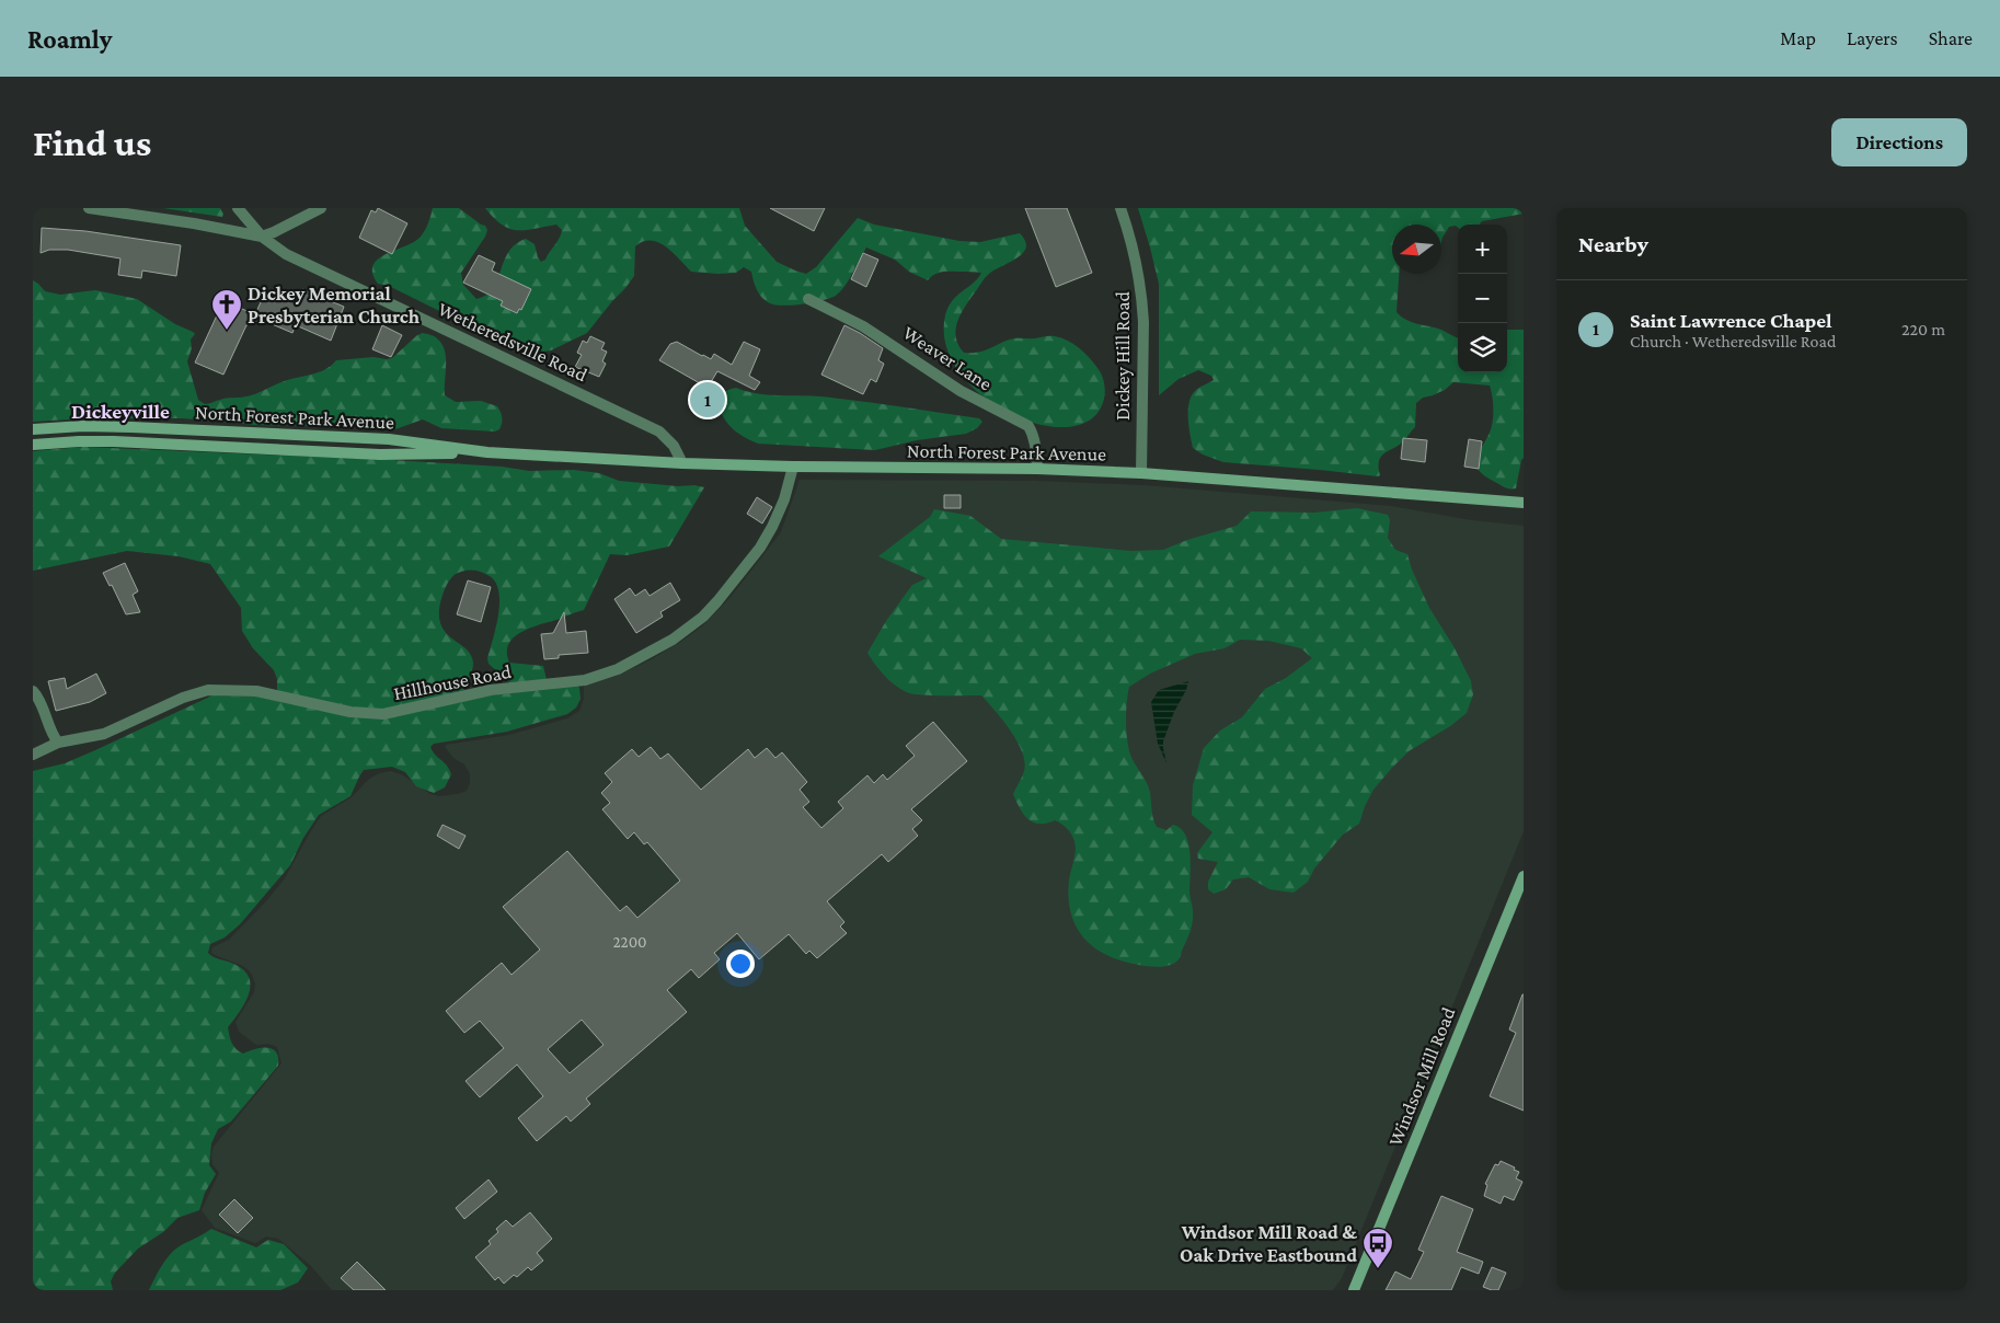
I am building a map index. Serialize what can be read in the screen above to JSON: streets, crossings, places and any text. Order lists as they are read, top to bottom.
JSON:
{
  "streets": {
    "main road": ["North Forest Park Avenue", "Windsor Mill Road"],
    "street": [
      "Wetheredsville Road",
      "Dickey Hill Road",
      "Weaver Lane",
      "Hillhouse Road"
    ]
  },
  "crossings": [
    ["Wetheredsville Road", "North Forest Park Avenue"],
    ["Dickey Hill Road", "North Forest Park Avenue"],
    ["Weaver Lane", "North Forest Park Avenue"],
    ["North Forest Park Avenue", "Hillhouse Road"]
  ],
  "districts": ["Dickeyville"],
  "places": {
    "church": ["Dickey Memorial Presbyterian Church"],
    "bus stop": ["Windsor Mill Road & Oak Drive Eastbound"]
  },
  "house_numbers": ["2200"],
  "north": "left",
  "page": {
    "header": "Roamly",
    "nav": ["Map", "Layers", "Share"],
    "buttons": "Directions",
    "title": "Find us",
    "heading": "Nearby",
    "map_buttons": ["+", "−"],
    "list": [
      {
        "mark": "1",
        "name": "Saint Lawrence Chapel",
        "note": "Church · Wetheredsville Road",
        "value": "220 m"
      }
    ],
    "pins": "1"
  }
}
